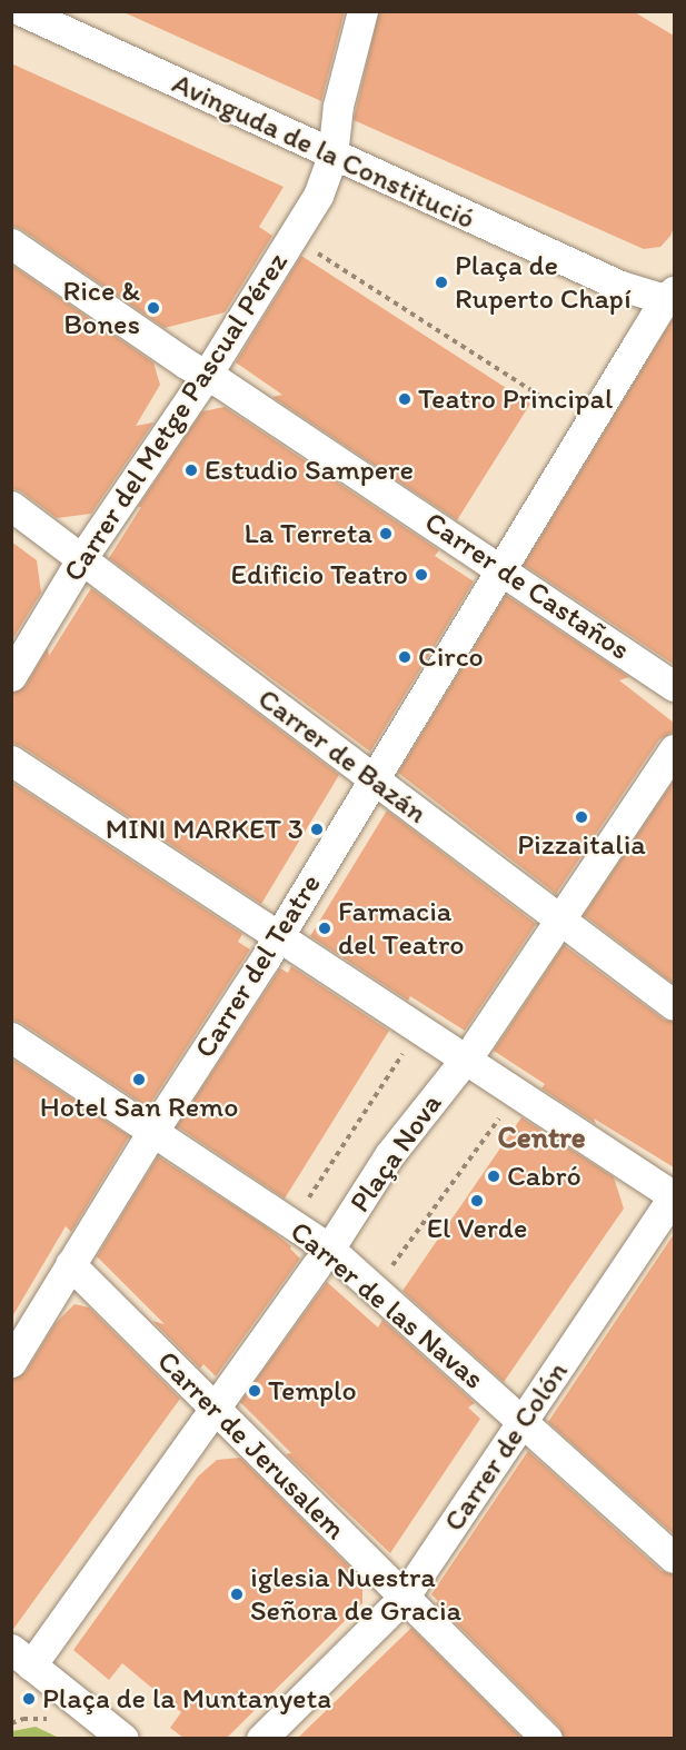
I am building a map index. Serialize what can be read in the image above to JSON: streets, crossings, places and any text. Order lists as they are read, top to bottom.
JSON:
{
  "streets": {
    "street": [
      "Avinguda de la Constitució",
      "Carrer del Metge Pascual Pérez",
      "Carrer de Castaños",
      "Carrer de Bazán",
      "Carrer del Teatre",
      "Plaça Nova",
      "Carrer de las Navas",
      "Carrer de Jerusalem",
      "Carrer de Colón"
    ]
  },
  "crossings": [
    ["Avinguda de la Constitució", "Carrer del Metge Pascual Pérez"],
    ["Carrer del Metge Pascual Pérez", "Carrer de Castaños"],
    ["Carrer del Metge Pascual Pérez", "Carrer de Bazán"],
    ["Carrer de Castaños", "Carrer del Teatre"],
    ["Carrer de Bazán", "Carrer del Teatre"],
    ["Carrer del Teatre", "Carrer de las Navas"],
    ["Carrer del Teatre", "Carrer de Jerusalem"],
    ["Carrer de las Navas", "Carrer de Colón"],
    ["Carrer de Jerusalem", "Carrer de Colón"]
  ],
  "districts": ["Centre"],
  "places": [
    "Plaça de Ruperto Chapí",
    "Rice & Bones",
    "Teatro Principal",
    "Estudio Sampere",
    "La Terreta",
    "Edificio Teatro",
    "Circo",
    "Pizzaitalia",
    "MINI MARKET 3",
    "Farmacia del Teatro",
    "Hotel San Remo",
    "Cabró",
    "El Verde",
    "Templo",
    "iglesia Nuestra Señora de Gracia",
    "Plaça de la Muntanyeta"
  ]
}
